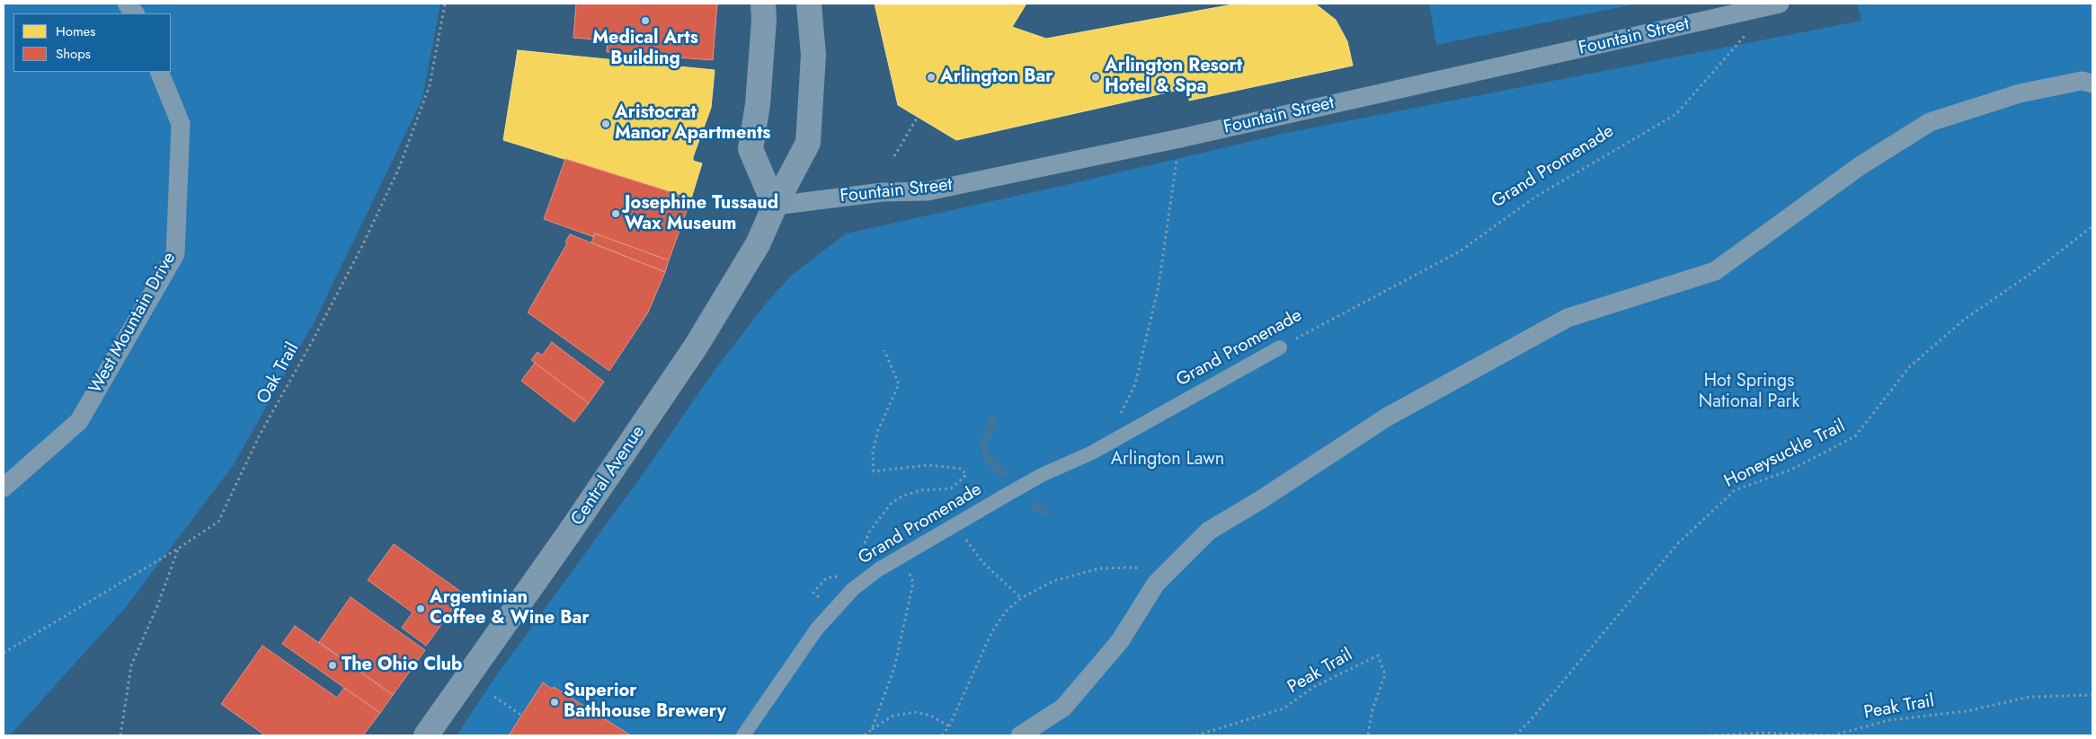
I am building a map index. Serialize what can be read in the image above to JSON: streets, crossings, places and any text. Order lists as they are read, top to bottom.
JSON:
{
  "streets": {
    "main road": ["Central Avenue"],
    "street": ["Fountain Street", "Grand Promenade", "West Mountain Drive"],
    "path": ["Oak Trail", "Honeysuckle Trail", "Peak Trail"]
  },
  "crossings": [
    ["Fountain Street", "Grand Promenade"],
    ["Fountain Street", "Central Avenue"]
  ],
  "parks": ["Hot Springs National Park", "Arlington Lawn"],
  "places": [
    "Medical Arts Building",
    "Arlington Bar",
    "Arlington Resort Hotel & Spa",
    "Aristocrat Manor Apartments",
    "Josephine Tussaud Wax Museum",
    "Argentinian Coffee & Wine Bar",
    "The Ohio Club",
    "Superior Bathhouse Brewery"
  ],
  "legend": ["Homes", "Shops"]
}
